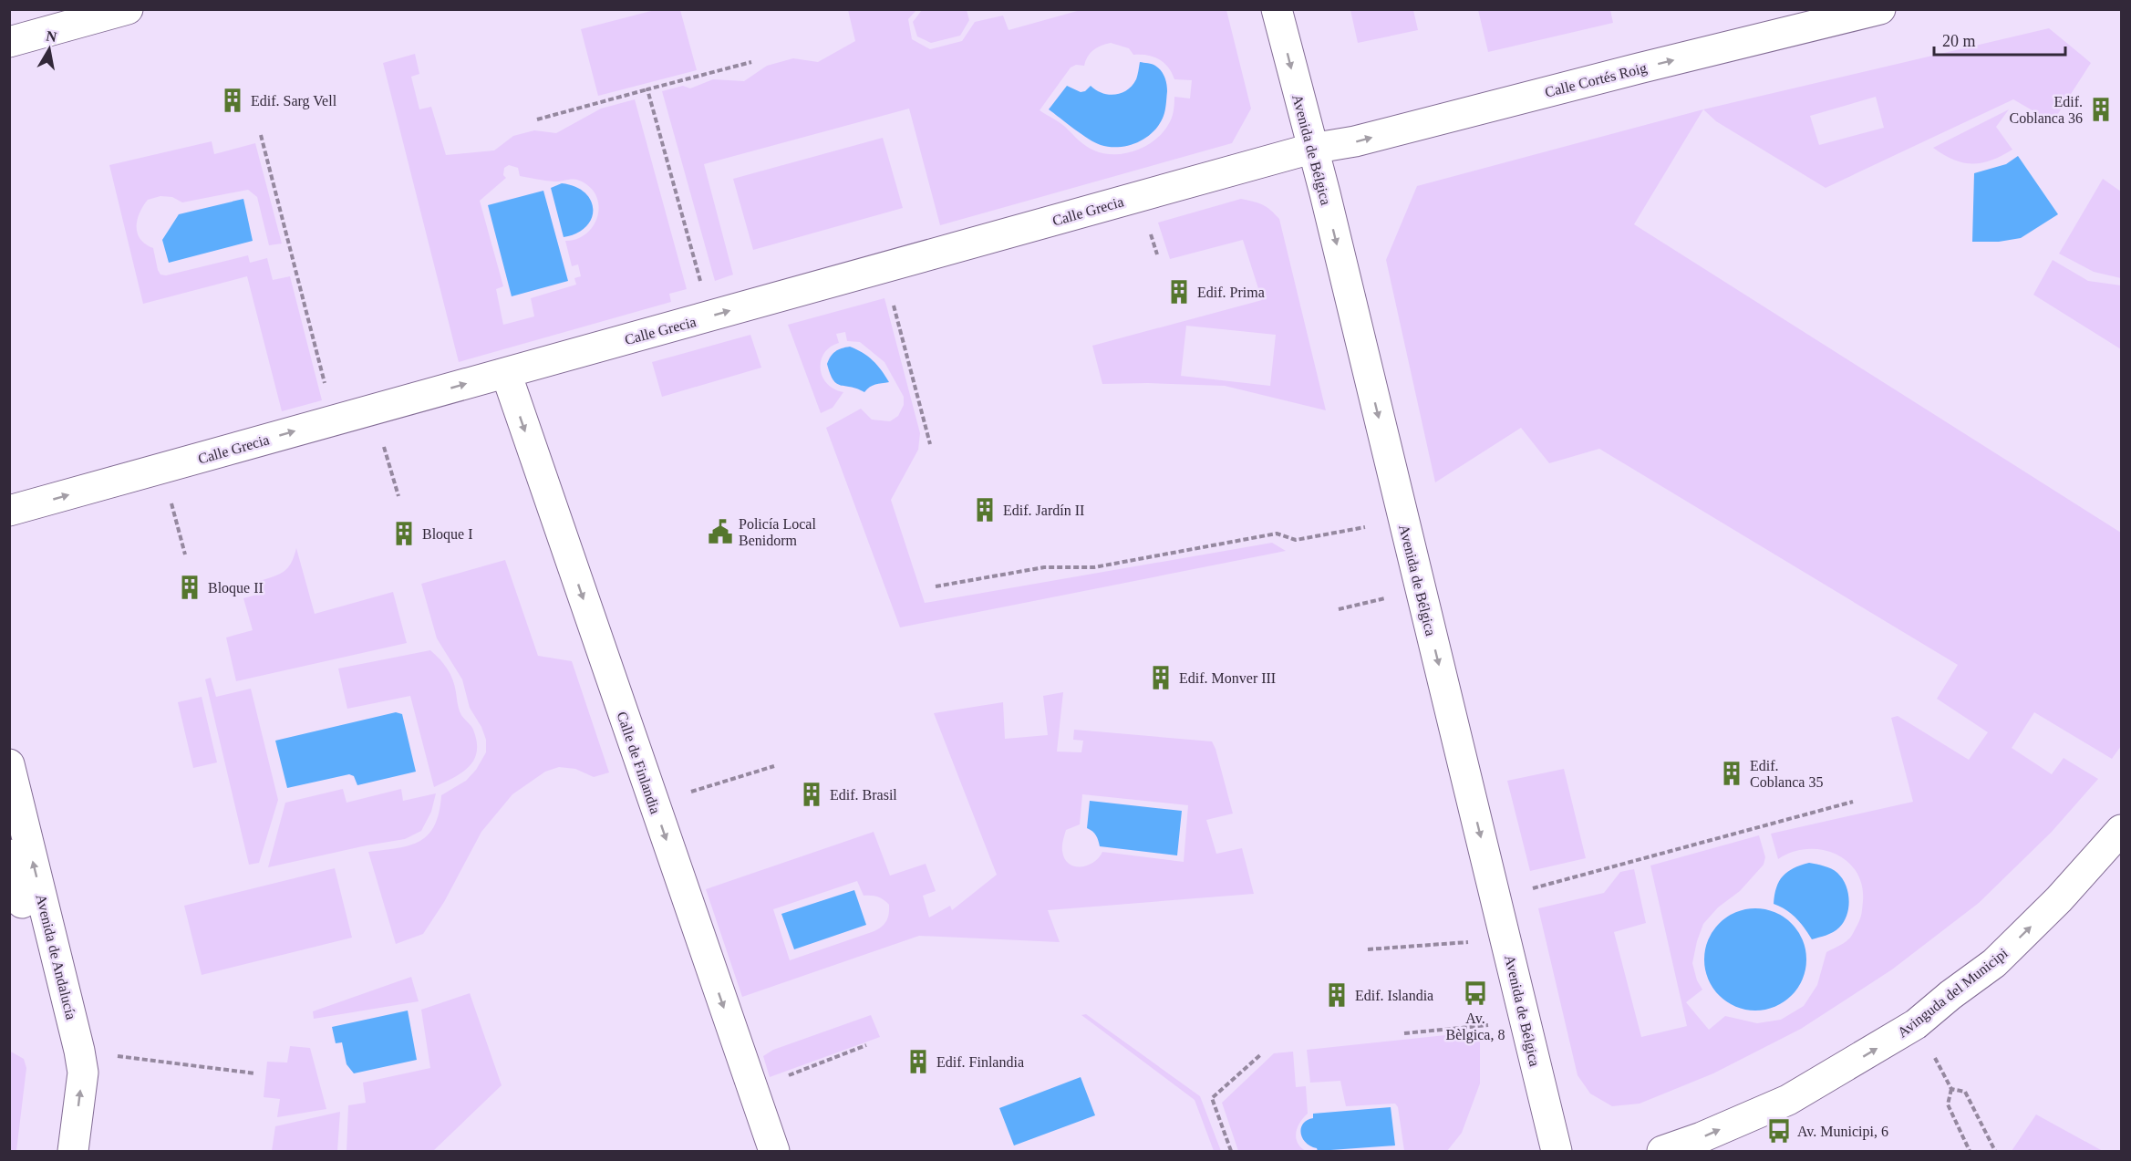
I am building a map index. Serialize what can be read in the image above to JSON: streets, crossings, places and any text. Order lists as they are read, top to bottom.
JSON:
{
  "streets": {
    "street": [
      "Calle Cortés Roig",
      "Avenida de Bélgica",
      "Calle Grecia",
      "Calle de Finlandia",
      "Avenida de Andalucía",
      "Avinguda del Municipi"
    ]
  },
  "crossings": [
    ["Calle Cortés Roig", "Avenida de Bélgica"],
    ["Calle Cortés Roig", "Calle Grecia"],
    ["Avenida de Bélgica", "Calle Grecia"],
    ["Calle Grecia", "Calle de Finlandia"]
  ],
  "one_way": [
    "Calle Cortés Roig",
    "Avenida de Bélgica",
    "Calle Grecia",
    "Calle de Finlandia",
    "Avinguda del Municipi"
  ],
  "places": {
    "building": [
      "Edif. Sarg Vell",
      "Edif. Coblanca 36",
      "Edif. Prima",
      "Edif. Jardín II",
      "Bloque I",
      "Bloque II",
      "Edif. Monver III",
      "Edif. Coblanca 35",
      "Edif. Brasil",
      "Edif. Islandia",
      "Edif. Finlandia"
    ],
    "public building": ["Policía Local Benidorm"],
    "bus stop": ["Av. Bèlgica, 8", "Av. Municipi, 6"]
  },
  "scale_bar": "20 m",
  "north": "top"
}
